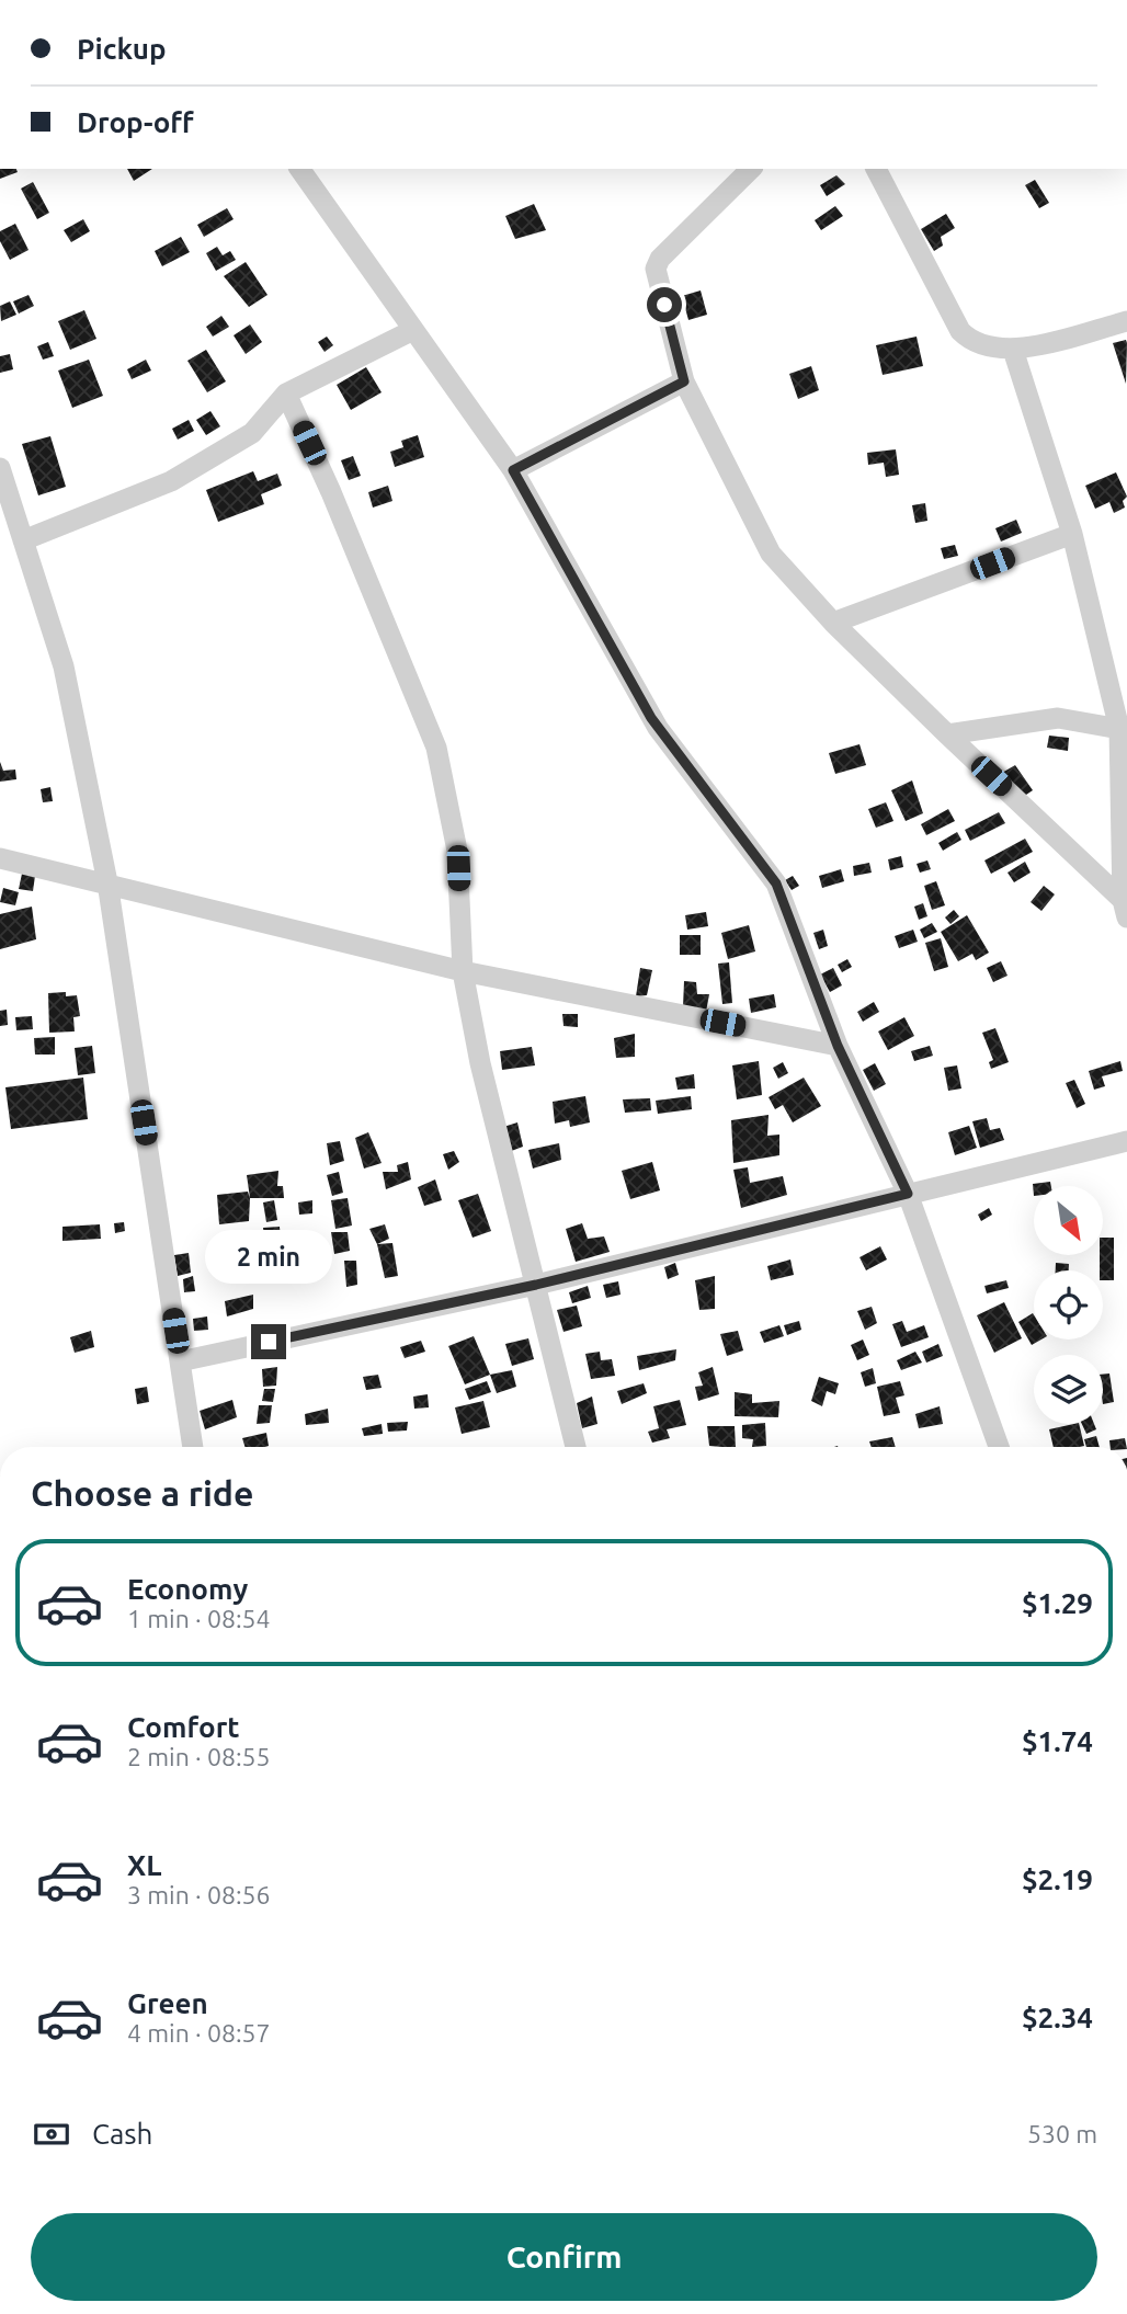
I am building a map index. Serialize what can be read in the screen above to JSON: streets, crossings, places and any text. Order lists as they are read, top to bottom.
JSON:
{
  "north": "bottom right",
  "page": {
    "banner": ["Pickup", "Drop-off"],
    "bubble": "2 min",
    "heading": "Choose a ride",
    "list": [
      {
        "name": "Economy",
        "note": "1 min · 08:54",
        "value": "$1.29"
      },
      {
        "name": "Comfort",
        "note": "2 min · 08:55",
        "value": "$1.74"
      },
      {
        "name": "XL",
        "note": "3 min · 08:56",
        "value": "$2.19"
      },
      {
        "name": "Green",
        "note": "4 min · 08:57",
        "value": "$2.34"
      }
    ],
    "pay": ["Cash", "530 m"],
    "buttons": "Confirm"
  }
}
